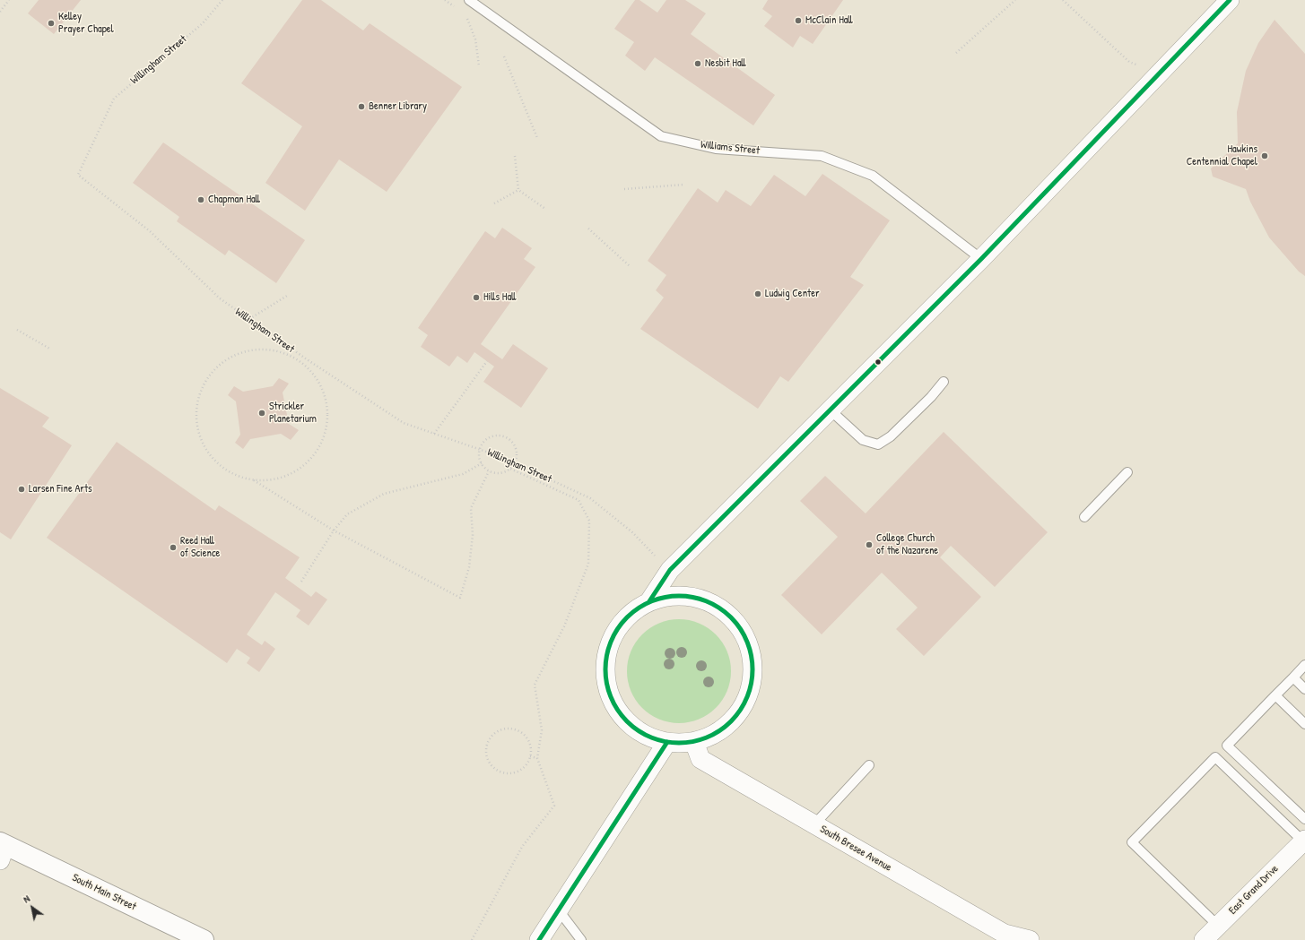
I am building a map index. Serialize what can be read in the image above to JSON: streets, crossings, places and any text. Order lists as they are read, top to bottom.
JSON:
{
  "streets": {
    "main road": ["South Main Street"],
    "street": ["South Bresee Avenue", "East Grand Drive"],
    "lane": ["Williams Street"],
    "path": ["Willingham Street"]
  },
  "places": [
    "McClain Hall",
    "Kelley Prayer Chapel",
    "Nesbit Hall",
    "Benner Library",
    "Hawkins Centennial Chapel",
    "Chapman Hall",
    "Ludwig Center",
    "Hills Hall",
    "Strickler Planetarium",
    "Larsen Fine Arts",
    "College Church of the Nazarene",
    "Reed Hall of Science"
  ],
  "north": "top left"
}
